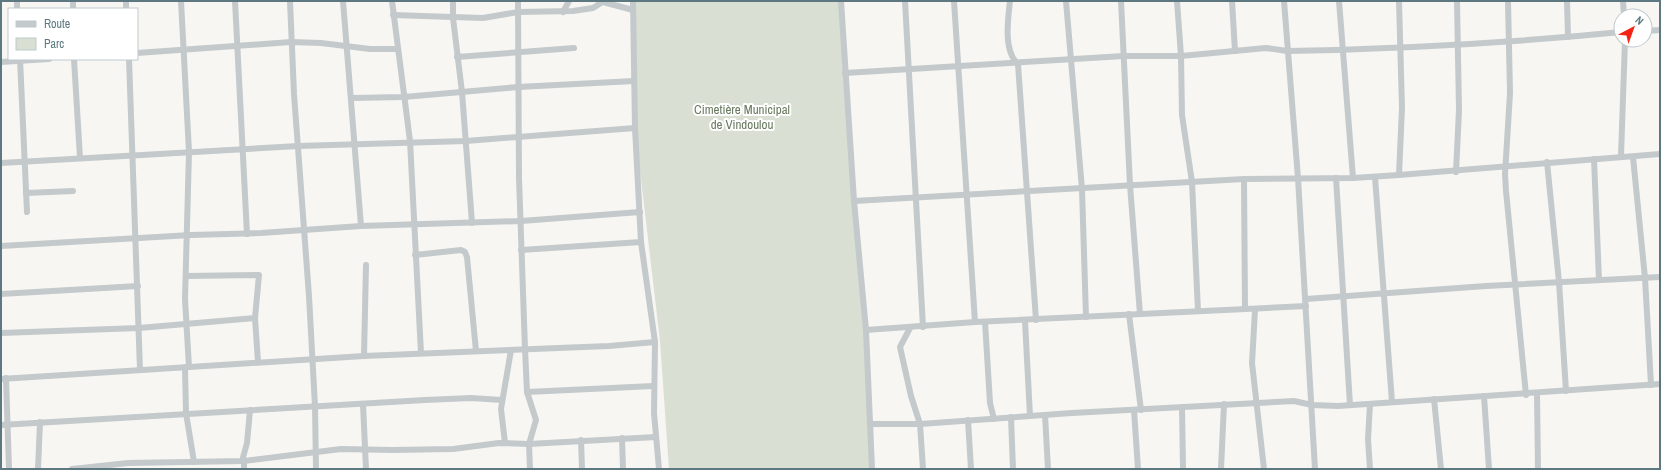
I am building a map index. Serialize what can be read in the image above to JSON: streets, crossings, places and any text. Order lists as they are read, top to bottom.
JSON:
{
  "parks": ["Cimetière Municipal de Vindoulou"],
  "legend": ["Route", "Parc"],
  "north": "top right"
}
